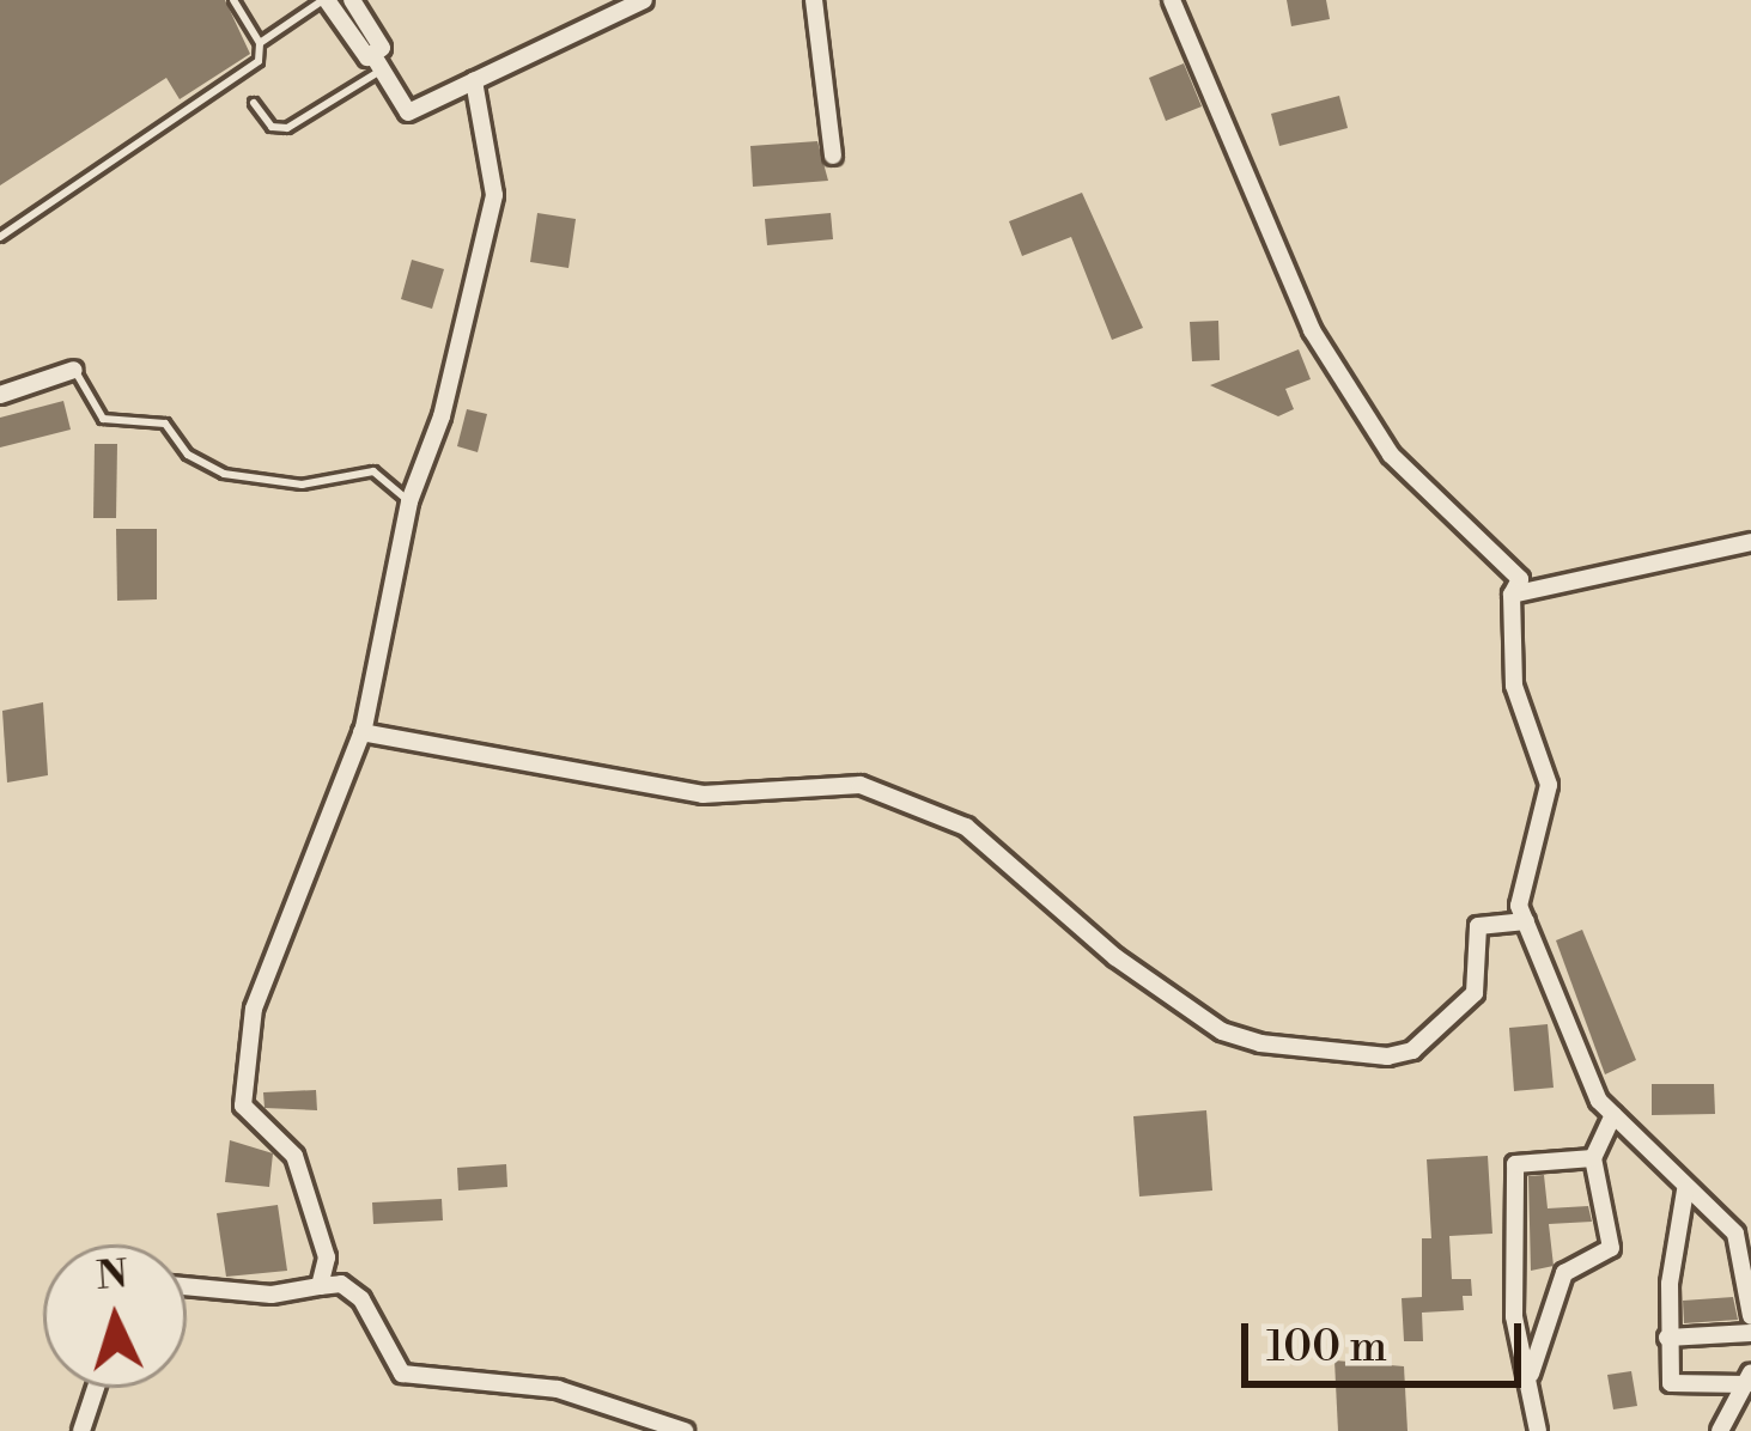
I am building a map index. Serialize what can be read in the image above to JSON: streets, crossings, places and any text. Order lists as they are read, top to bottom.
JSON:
{
  "scale_bar": "100 m",
  "north": "top"
}
